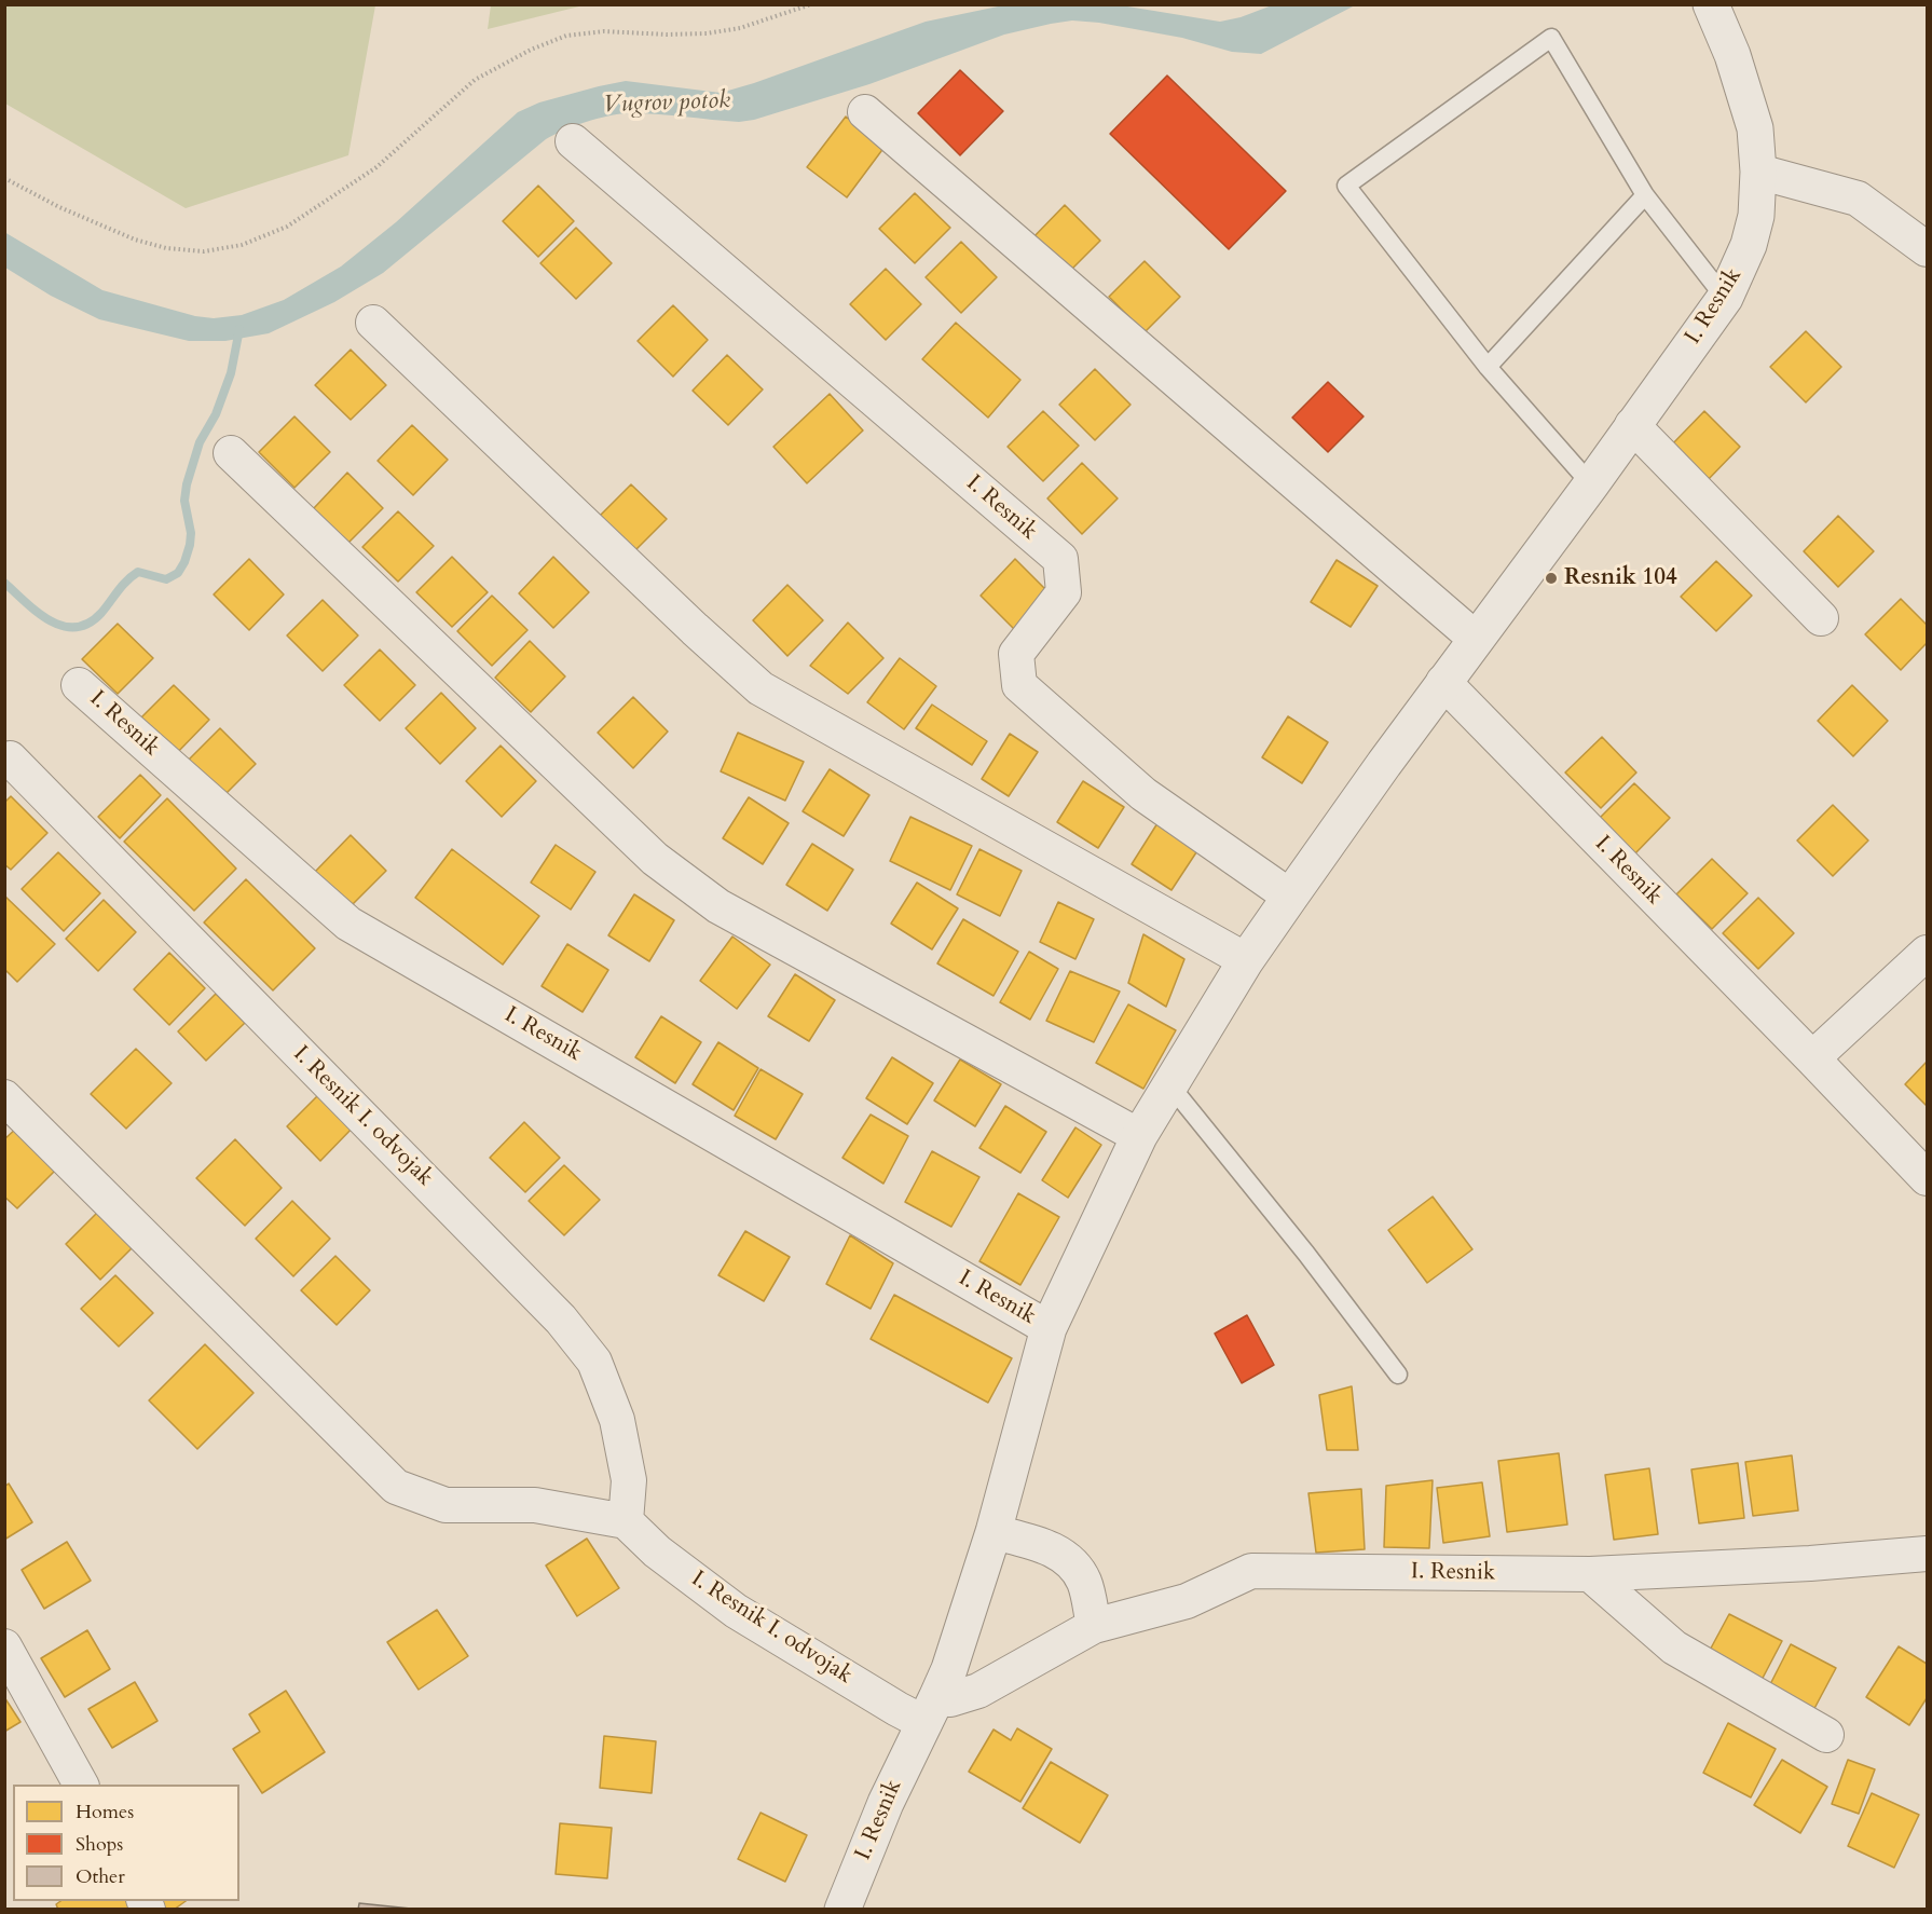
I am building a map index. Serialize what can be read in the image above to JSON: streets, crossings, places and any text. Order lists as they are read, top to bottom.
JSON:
{
  "streets": {
    "street": ["I. Resnik", "I. Resnik I. odvojak"]
  },
  "crossings": [
    ["I. Resnik", "I. Resnik I. odvojak"]
  ],
  "water": ["Vugrov potok"],
  "places": ["Resnik 104"],
  "legend": ["Homes", "Shops", "Other"]
}
